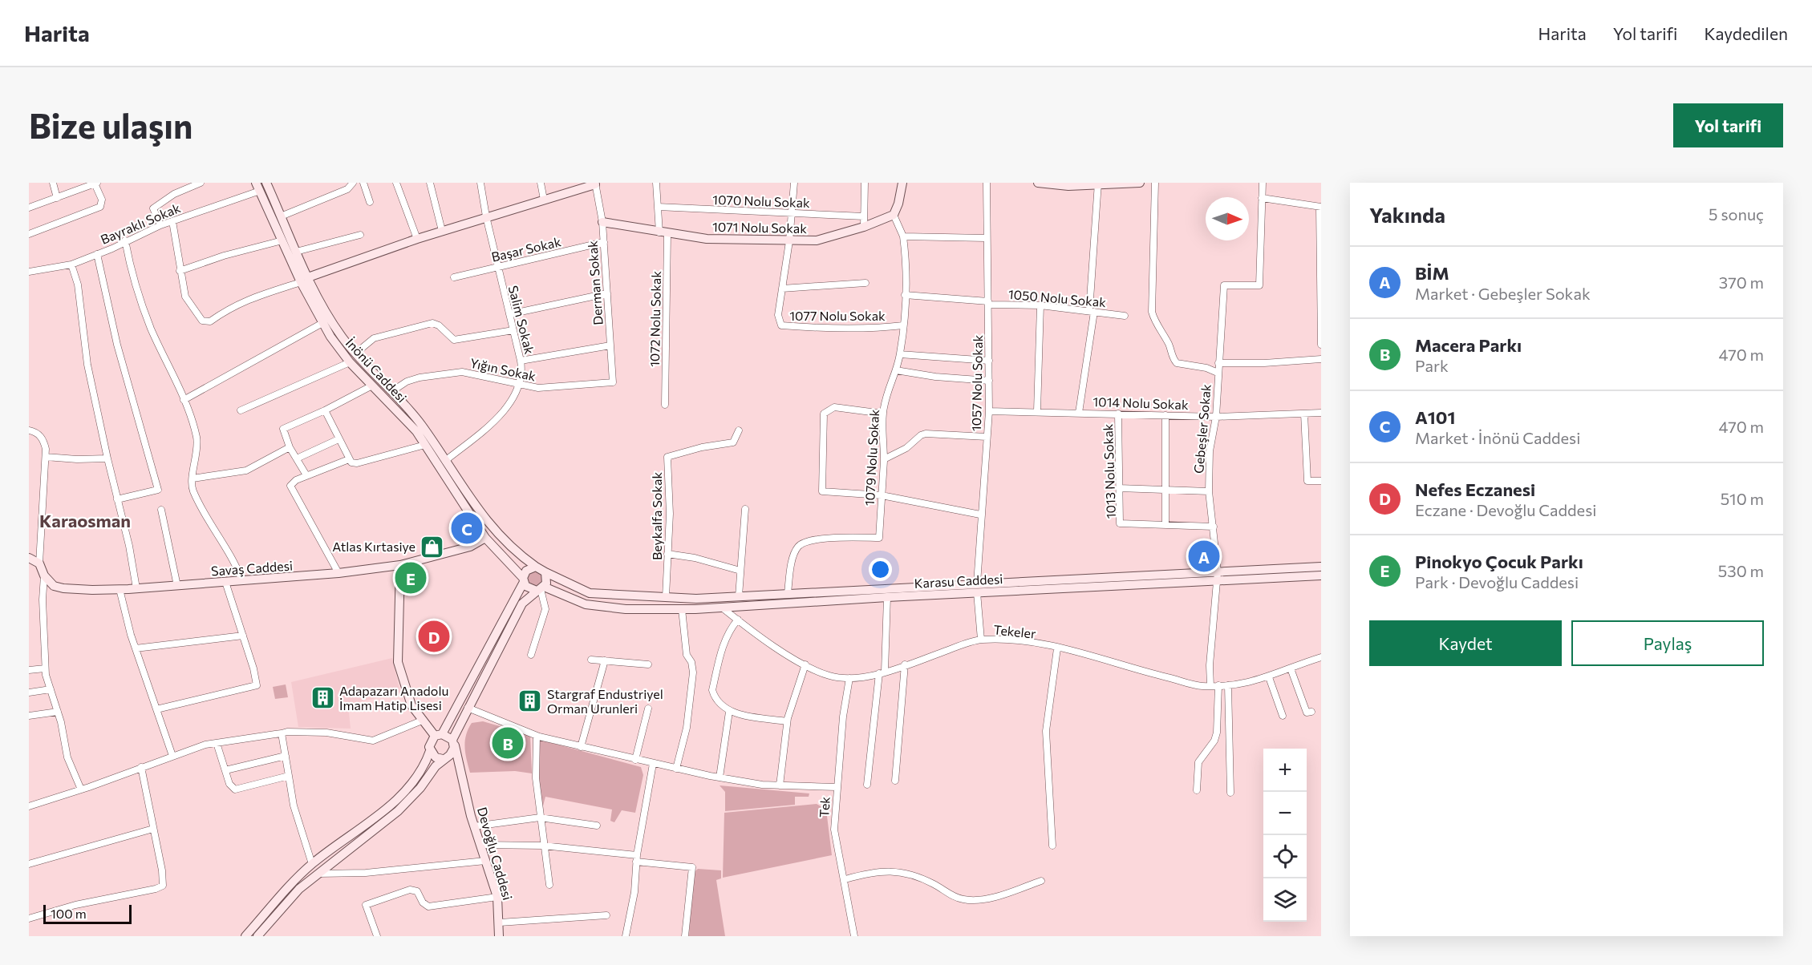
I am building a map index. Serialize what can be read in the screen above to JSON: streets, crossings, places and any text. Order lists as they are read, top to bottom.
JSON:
{
  "streets": {
    "street": [
      "1070 Nolu Sokak",
      "Bayraklı Sokak",
      "1071 Nolu Sokak",
      "Başar Sokak",
      "Derman Sokak",
      "1050 Nolu Sokak",
      "1077 Nolu Sokak",
      "1072 Nolu Sokak",
      "Salim Sokak",
      "Yığın Sokak",
      "İnönü Caddesi",
      "1057 Nolu Sokak",
      "1014 Nolu Sokak",
      "Gebeşler Sokak",
      "1079 Nolu Sokak",
      "1013 Nolu Sokak",
      "Beykalfa Sokak",
      "Savaş Caddesi",
      "Karasu Caddesi",
      "Tekeler",
      "Tek",
      "Devoğlu Caddesi"
    ]
  },
  "crossings": [
    ["1070 Nolu Sokak", "1072 Nolu Sokak"],
    ["Bayraklı Sokak", "İnönü Caddesi"],
    ["1071 Nolu Sokak", "Derman Sokak"],
    ["1071 Nolu Sokak", "1072 Nolu Sokak"],
    ["Başar Sokak", "Derman Sokak"],
    ["Başar Sokak", "Salim Sokak"],
    ["Derman Sokak", "Yığın Sokak"],
    ["1050 Nolu Sokak", "1057 Nolu Sokak"],
    ["1050 Nolu Sokak", "1079 Nolu Sokak"],
    ["1077 Nolu Sokak", "1079 Nolu Sokak"],
    ["Salim Sokak", "Yığın Sokak"],
    ["Salim Sokak", "İnönü Caddesi"],
    ["Yığın Sokak", "İnönü Caddesi"],
    ["İnönü Caddesi", "Savaş Caddesi"],
    ["İnönü Caddesi", "Karasu Caddesi"],
    ["1057 Nolu Sokak", "1014 Nolu Sokak"],
    ["1057 Nolu Sokak", "Karasu Caddesi"],
    ["1057 Nolu Sokak", "Tekeler"],
    ["1014 Nolu Sokak", "Gebeşler Sokak"],
    ["1014 Nolu Sokak", "1013 Nolu Sokak"],
    ["Gebeşler Sokak", "1013 Nolu Sokak"],
    ["Gebeşler Sokak", "Karasu Caddesi"],
    ["Gebeşler Sokak", "Tekeler"],
    ["1079 Nolu Sokak", "Karasu Caddesi"],
    ["Beykalfa Sokak", "Karasu Caddesi"],
    ["Karasu Caddesi", "Tekeler"],
    ["Tekeler", "Tek"]
  ],
  "districts": ["Karaosman"],
  "places": {
    "shop": ["Atlas Kırtasiye"],
    "building": ["Adapazarı Anadolu İmam Hatip Lisesi", "Stargraf Endustriyel Orman Urunleri"]
  },
  "scale_bar": "100 m",
  "north": "right",
  "page": {
    "header": "Harita",
    "nav": ["Harita", "Yol tarifi", "Kaydedilen"],
    "buttons": [
      "Yol tarifi",
      ["Kaydet", "Paylaş"]
    ],
    "title": "Bize ulaşın",
    "heading": ["Yakında", "5 sonuç"],
    "list": [
      {
        "mark": "A",
        "name": "BİM",
        "note": "Market · Gebeşler Sokak",
        "value": "370 m"
      },
      {
        "mark": "B",
        "name": "Macera Parkı",
        "note": "Park",
        "value": "470 m"
      },
      {
        "mark": "C",
        "name": "A101",
        "note": "Market · İnönü Caddesi",
        "value": "470 m"
      },
      {
        "mark": "D",
        "name": "Nefes Eczanesi",
        "note": "Eczane · Devoğlu Caddesi",
        "value": "510 m"
      },
      {
        "mark": "E",
        "name": "Pinokyo Çocuk Parkı",
        "note": "Park · Devoğlu Caddesi",
        "value": "530 m"
      }
    ],
    "pins": [
      "C",
      "A",
      "E",
      "D",
      "B"
    ],
    "map_buttons": ["+", "−"],
    "scale": "100 m"
  }
}
